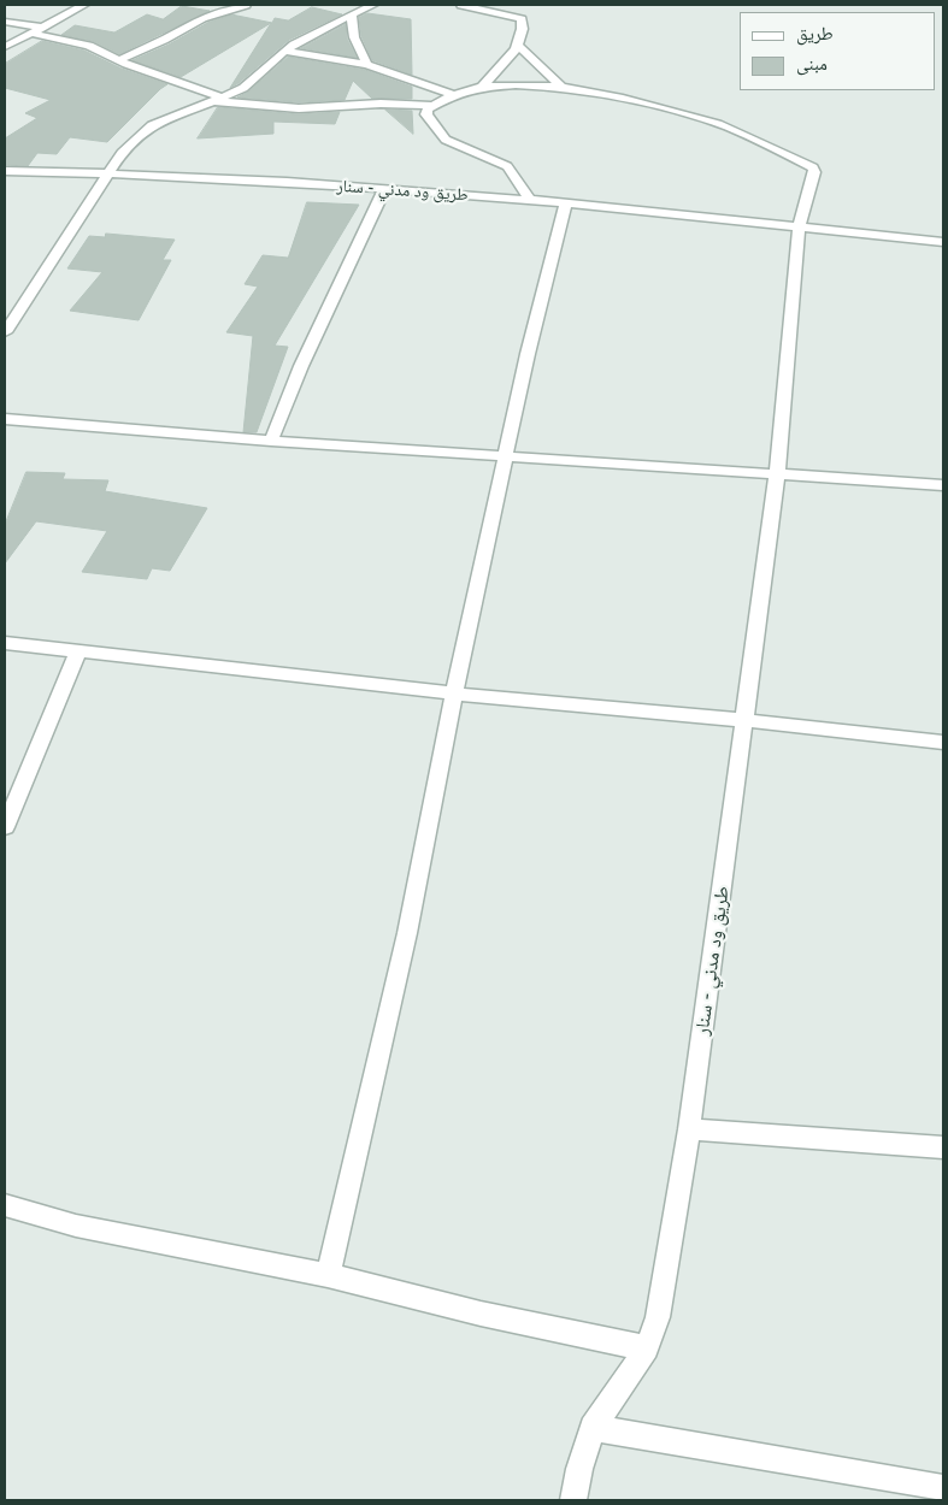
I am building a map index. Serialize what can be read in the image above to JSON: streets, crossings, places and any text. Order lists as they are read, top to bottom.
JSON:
{
  "streets": {
    "street": ["طريق ود مدني - سنار"]
  },
  "legend": ["طريق", "مبنى"]
}
